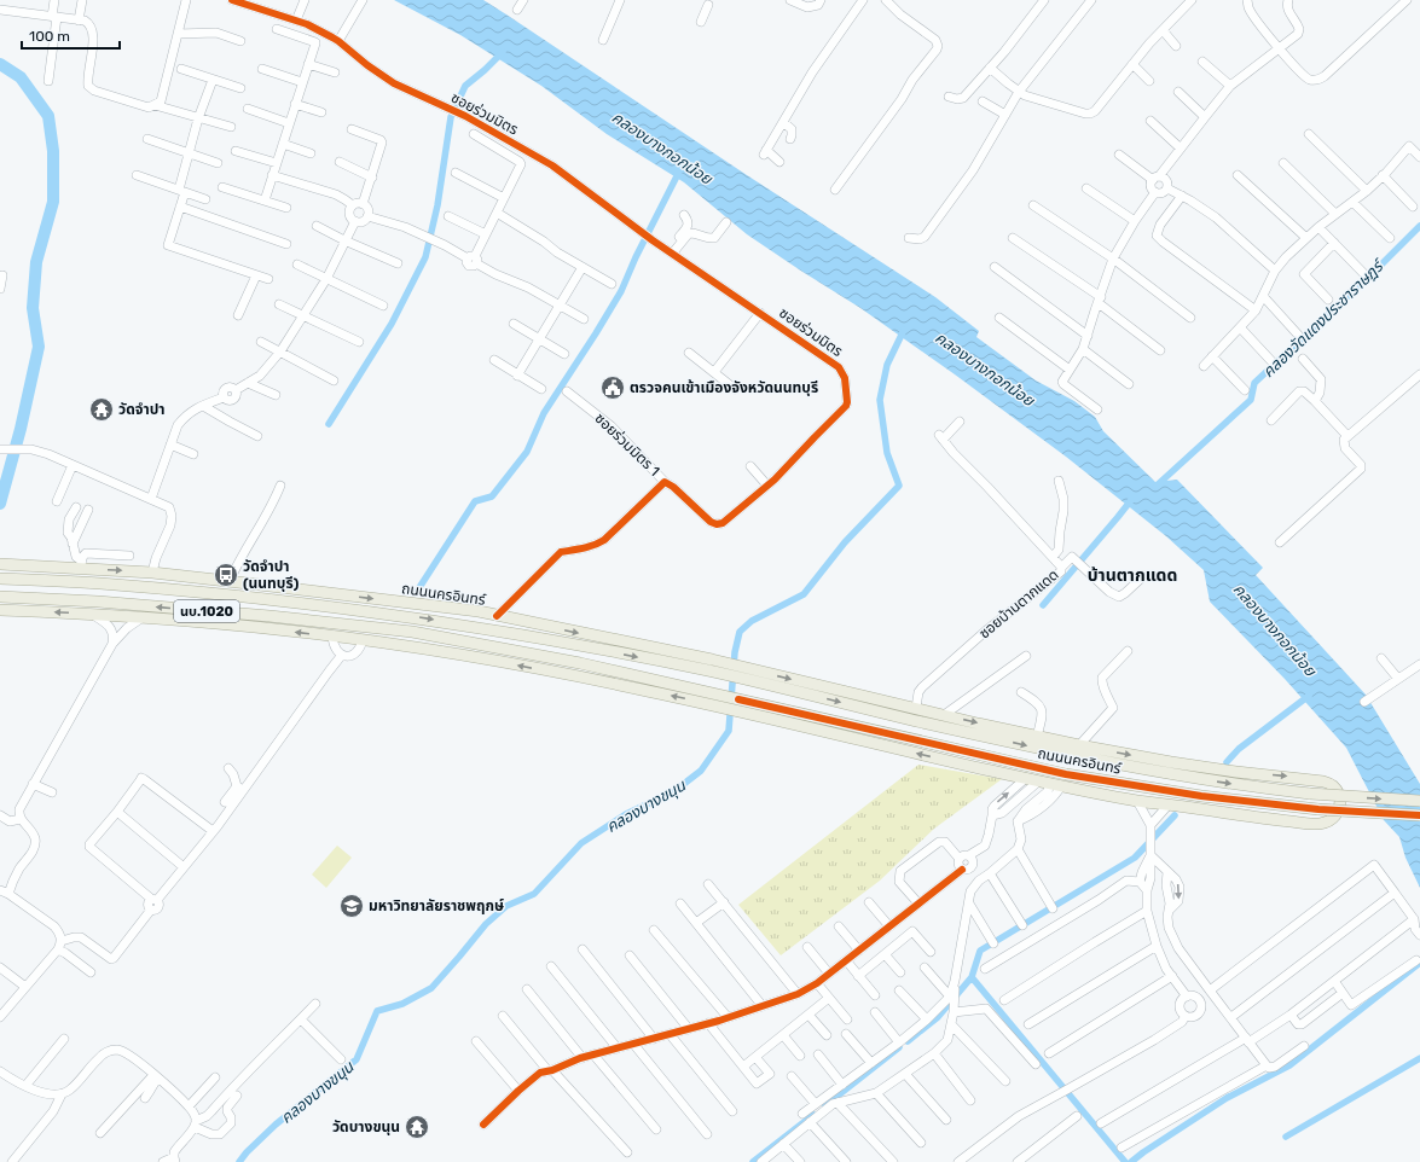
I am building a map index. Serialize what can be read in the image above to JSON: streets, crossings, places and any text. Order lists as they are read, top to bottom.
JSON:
{
  "streets": {
    "main road": ["ถนนนครอินทร์", "นบ.1020"],
    "street": ["ซอยร่วมมิตร", "ซอยร่วมมิตร 1", "ซอยบ้านตากแดด"]
  },
  "crossings": [
    ["ซอยร่วมมิตร", "ซอยร่วมมิตร 1"],
    ["ถนนนครอินทร์", "ซอยบ้านตากแดด"]
  ],
  "districts": ["บ้านตากแดด"],
  "water": ["คลองบางกอกน้อย", "คลองวัดแดงประชาราษฎร์", "คลองบางขนุน"],
  "places": {
    "public building": ["ตรวจคนเข้าเมืองจังหวัดนนทบุรี"],
    "temple": ["วัดจําปา", "วัดบางขนุน"],
    "bus stop": ["วัดจำปา (นนทบุรี)"],
    "school or university": ["มหาวิทยาลัยราชพฤกษ์"]
  },
  "scale_bar": "100 m"
}
